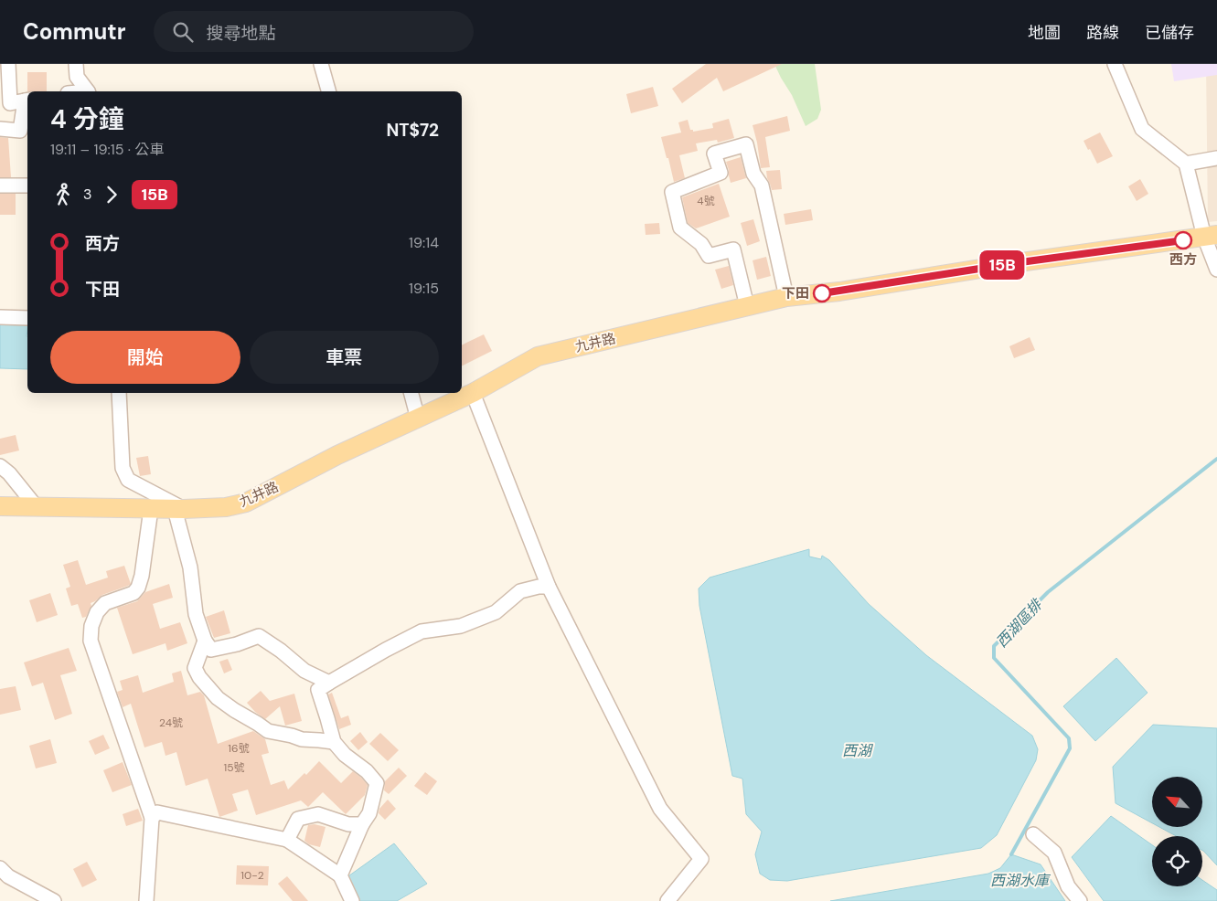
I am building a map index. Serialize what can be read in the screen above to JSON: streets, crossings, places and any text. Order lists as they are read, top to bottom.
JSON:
{
  "streets": {
    "main road": ["九井路"]
  },
  "water": ["西湖區排", "西湖", "西湖水庫"],
  "places": ["西方", "下田"],
  "lines": ["bus line 15B"],
  "house_numbers": [
    "4號",
    "24號",
    "16號",
    "15號",
    "10-2"
  ],
  "north": "top left",
  "page": {
    "header": "Commutr",
    "search": "搜尋地點",
    "nav": ["地圖", "路線", "已儲存"],
    "on_map": "15B",
    "heading": ["4 分鐘", "19:11 – 19:15 · 公車", "NT$72"],
    "legs": ["3", "15B"],
    "list": [
      {
        "name": "西方",
        "value": "19:14"
      },
      {
        "name": "下田",
        "value": "19:15"
      }
    ],
    "buttons": ["開始", "車票"]
  }
}
